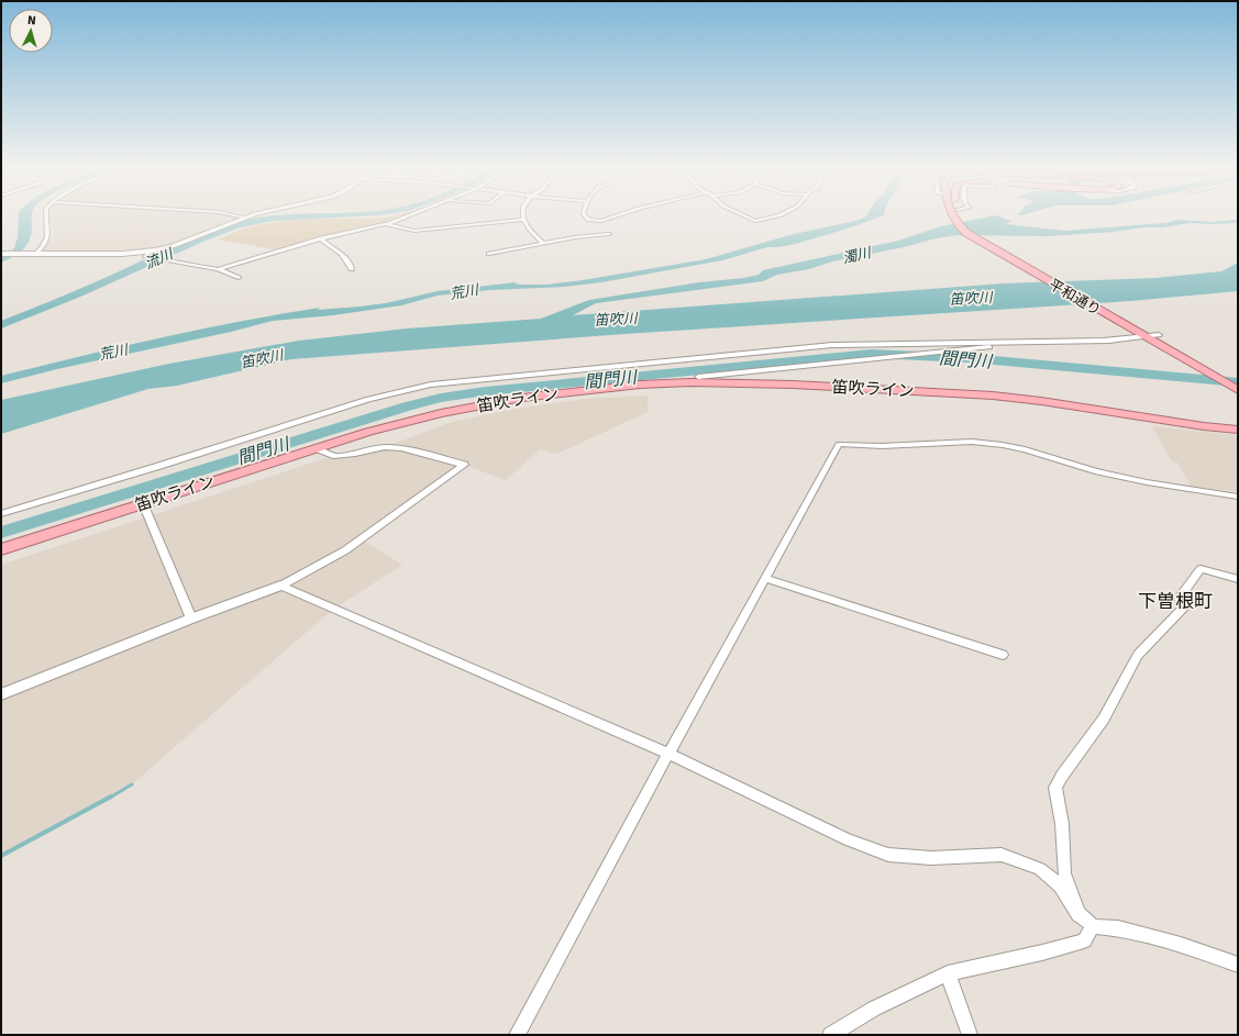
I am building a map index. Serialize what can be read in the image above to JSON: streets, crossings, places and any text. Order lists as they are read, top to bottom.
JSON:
{
  "streets": {
    "highway": ["平和通り", "笛吹ライン"]
  },
  "districts": ["下曽根町"],
  "water": [
    "濁川",
    "流川",
    "荒川",
    "笛吹川",
    "間門川"
  ],
  "north": "top"
}
